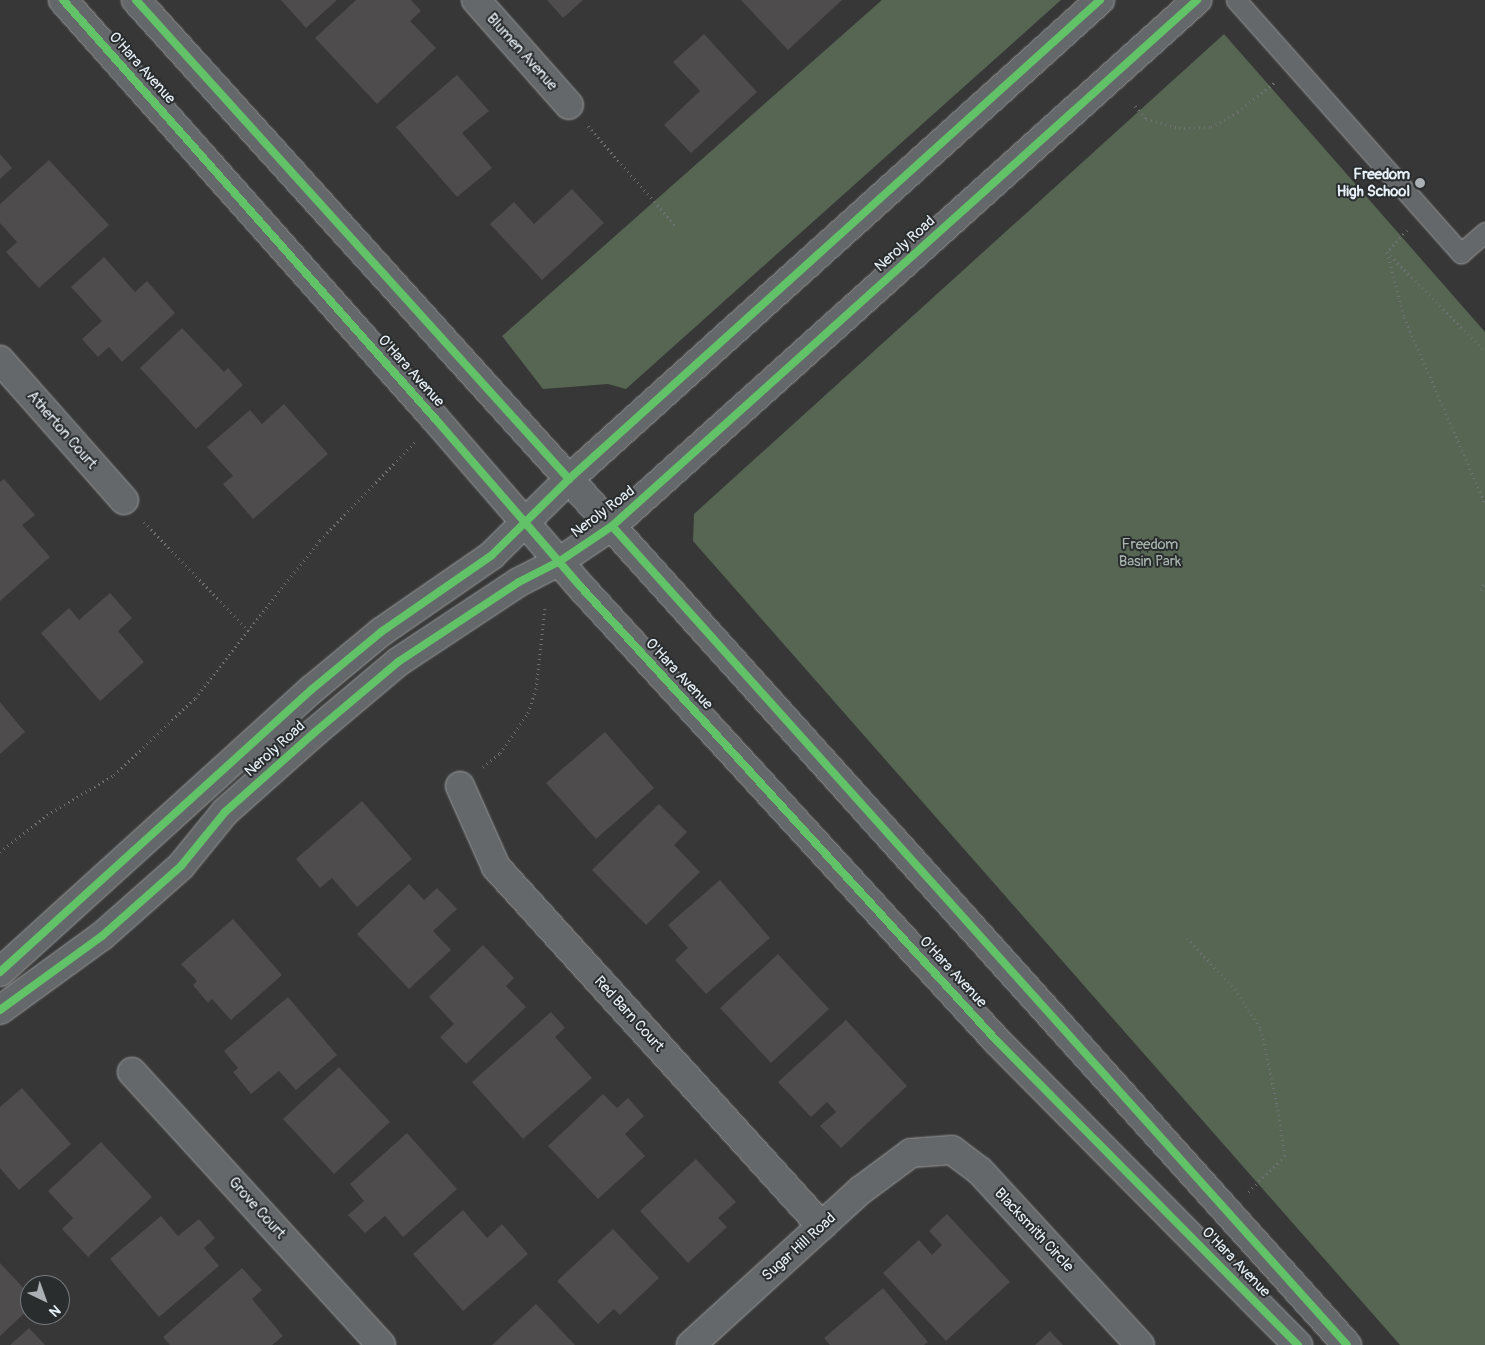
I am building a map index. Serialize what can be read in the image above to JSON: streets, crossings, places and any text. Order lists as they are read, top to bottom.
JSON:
{
  "streets": {
    "street": [
      "Blumen Avenue",
      "O'Hara Avenue",
      "Neroly Road",
      "Atherton Court",
      "Red Barn Court",
      "Grove Court",
      "Blacksmith Circle",
      "Sugar Hill Road"
    ]
  },
  "crossings": [
    ["O'Hara Avenue", "Neroly Road"],
    ["Red Barn Court", "Sugar Hill Road"],
    ["Blacksmith Circle", "Sugar Hill Road"]
  ],
  "parks": ["Freedom Basin Park"],
  "places": ["Freedom High School"],
  "north": "bottom right"
}
